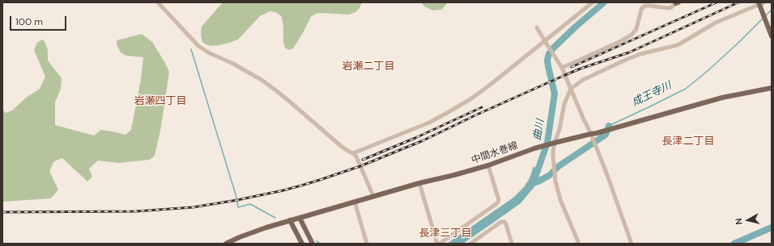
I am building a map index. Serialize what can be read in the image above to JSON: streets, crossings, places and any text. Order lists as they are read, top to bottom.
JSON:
{
  "streets": {
    "main road": ["中間水巻線"]
  },
  "districts": [
    "岩瀬二丁目",
    "岩瀬四丁目",
    "長津二丁目",
    "長津三丁目"
  ],
  "water": ["成王寺川", "曲川"],
  "scale_bar": "100 m",
  "north": "left"
}
